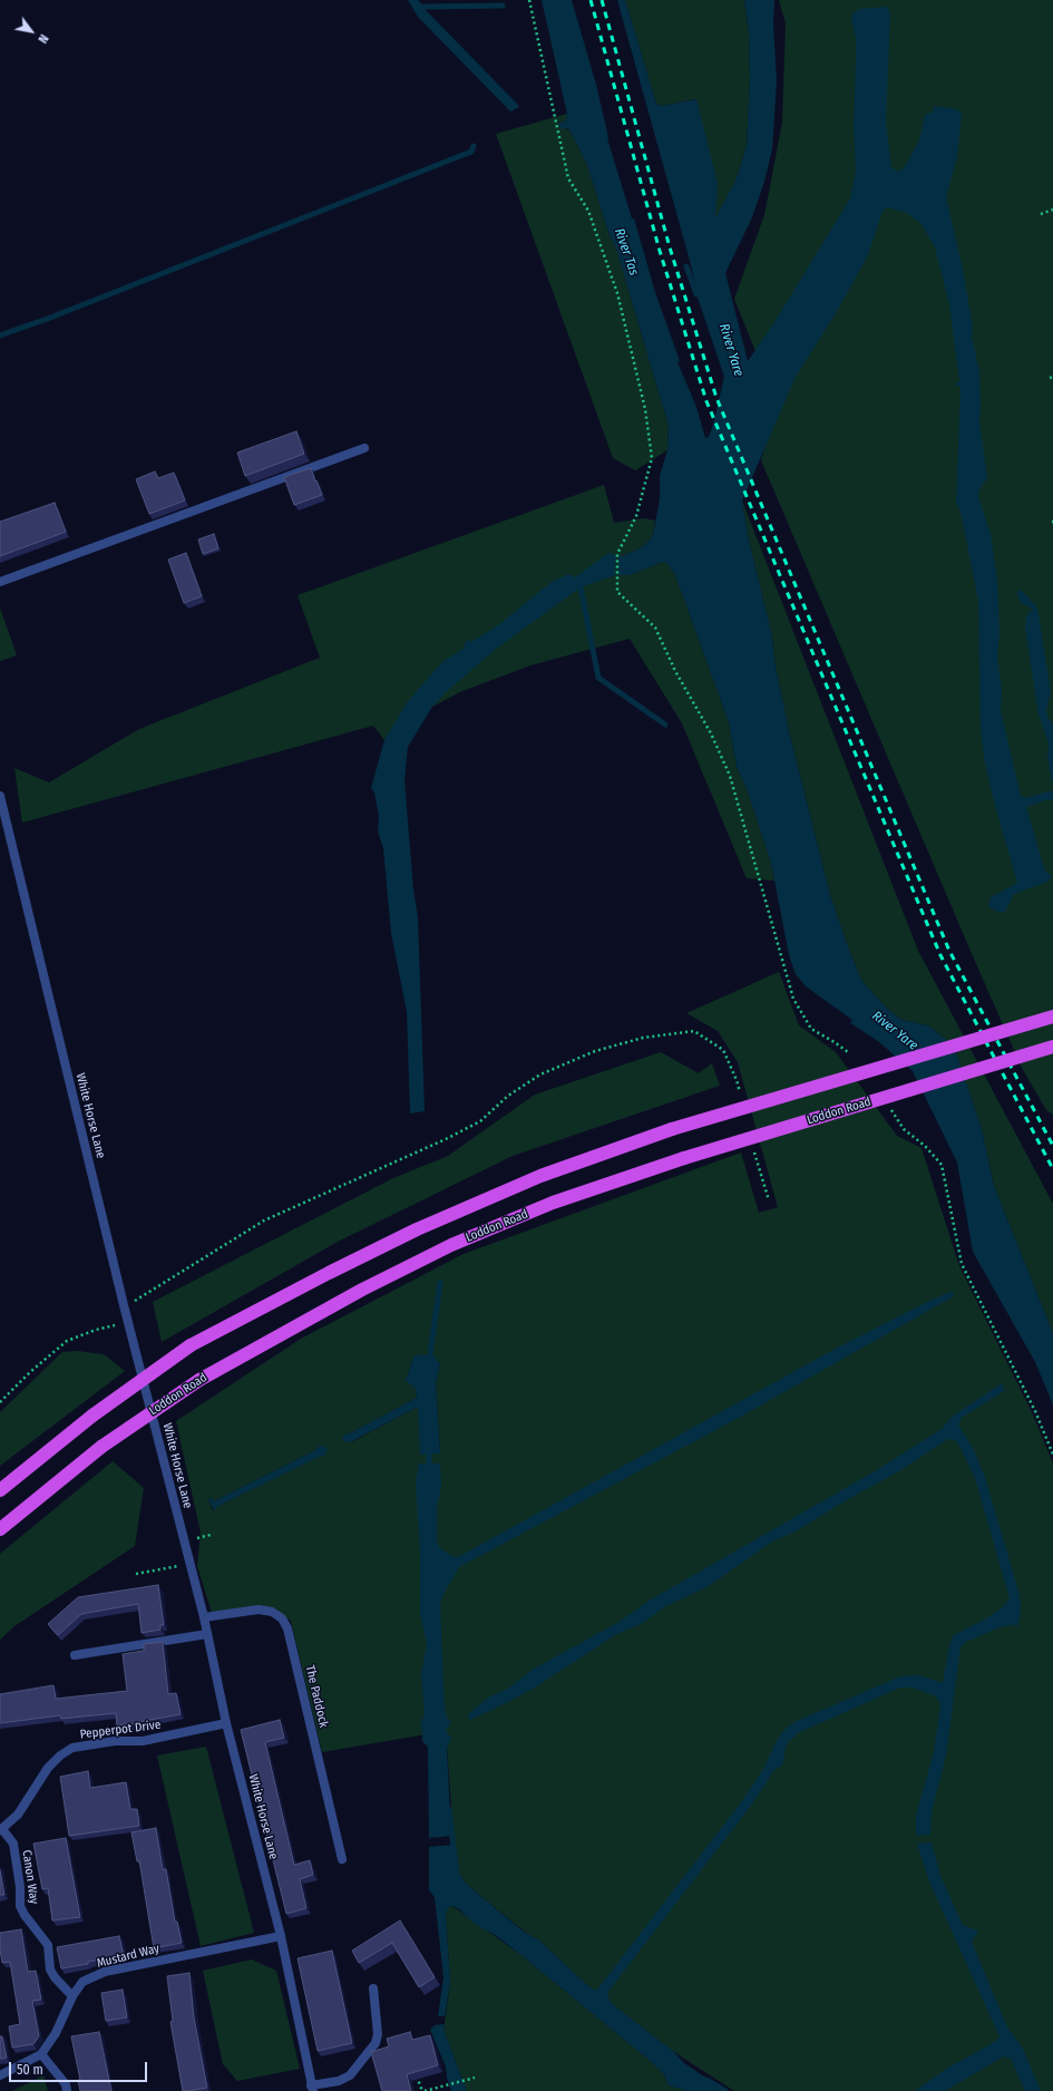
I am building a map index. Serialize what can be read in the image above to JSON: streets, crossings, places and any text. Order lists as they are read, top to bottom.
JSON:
{
  "streets": {
    "highway": ["Loddon Road"],
    "street": [
      "White Horse Lane",
      "The Paddock",
      "Pepperpot Drive",
      "Canon Way",
      "Mustard Way"
    ]
  },
  "crossings": [
    ["White Horse Lane", "The Paddock"],
    ["White Horse Lane", "Pepperpot Drive"],
    ["White Horse Lane", "Mustard Way"],
    ["Pepperpot Drive", "Canon Way"],
    ["Canon Way", "Mustard Way"]
  ],
  "water": ["River Tas", "River Yare"],
  "scale_bar": "50 m",
  "north": "bottom right"
}
